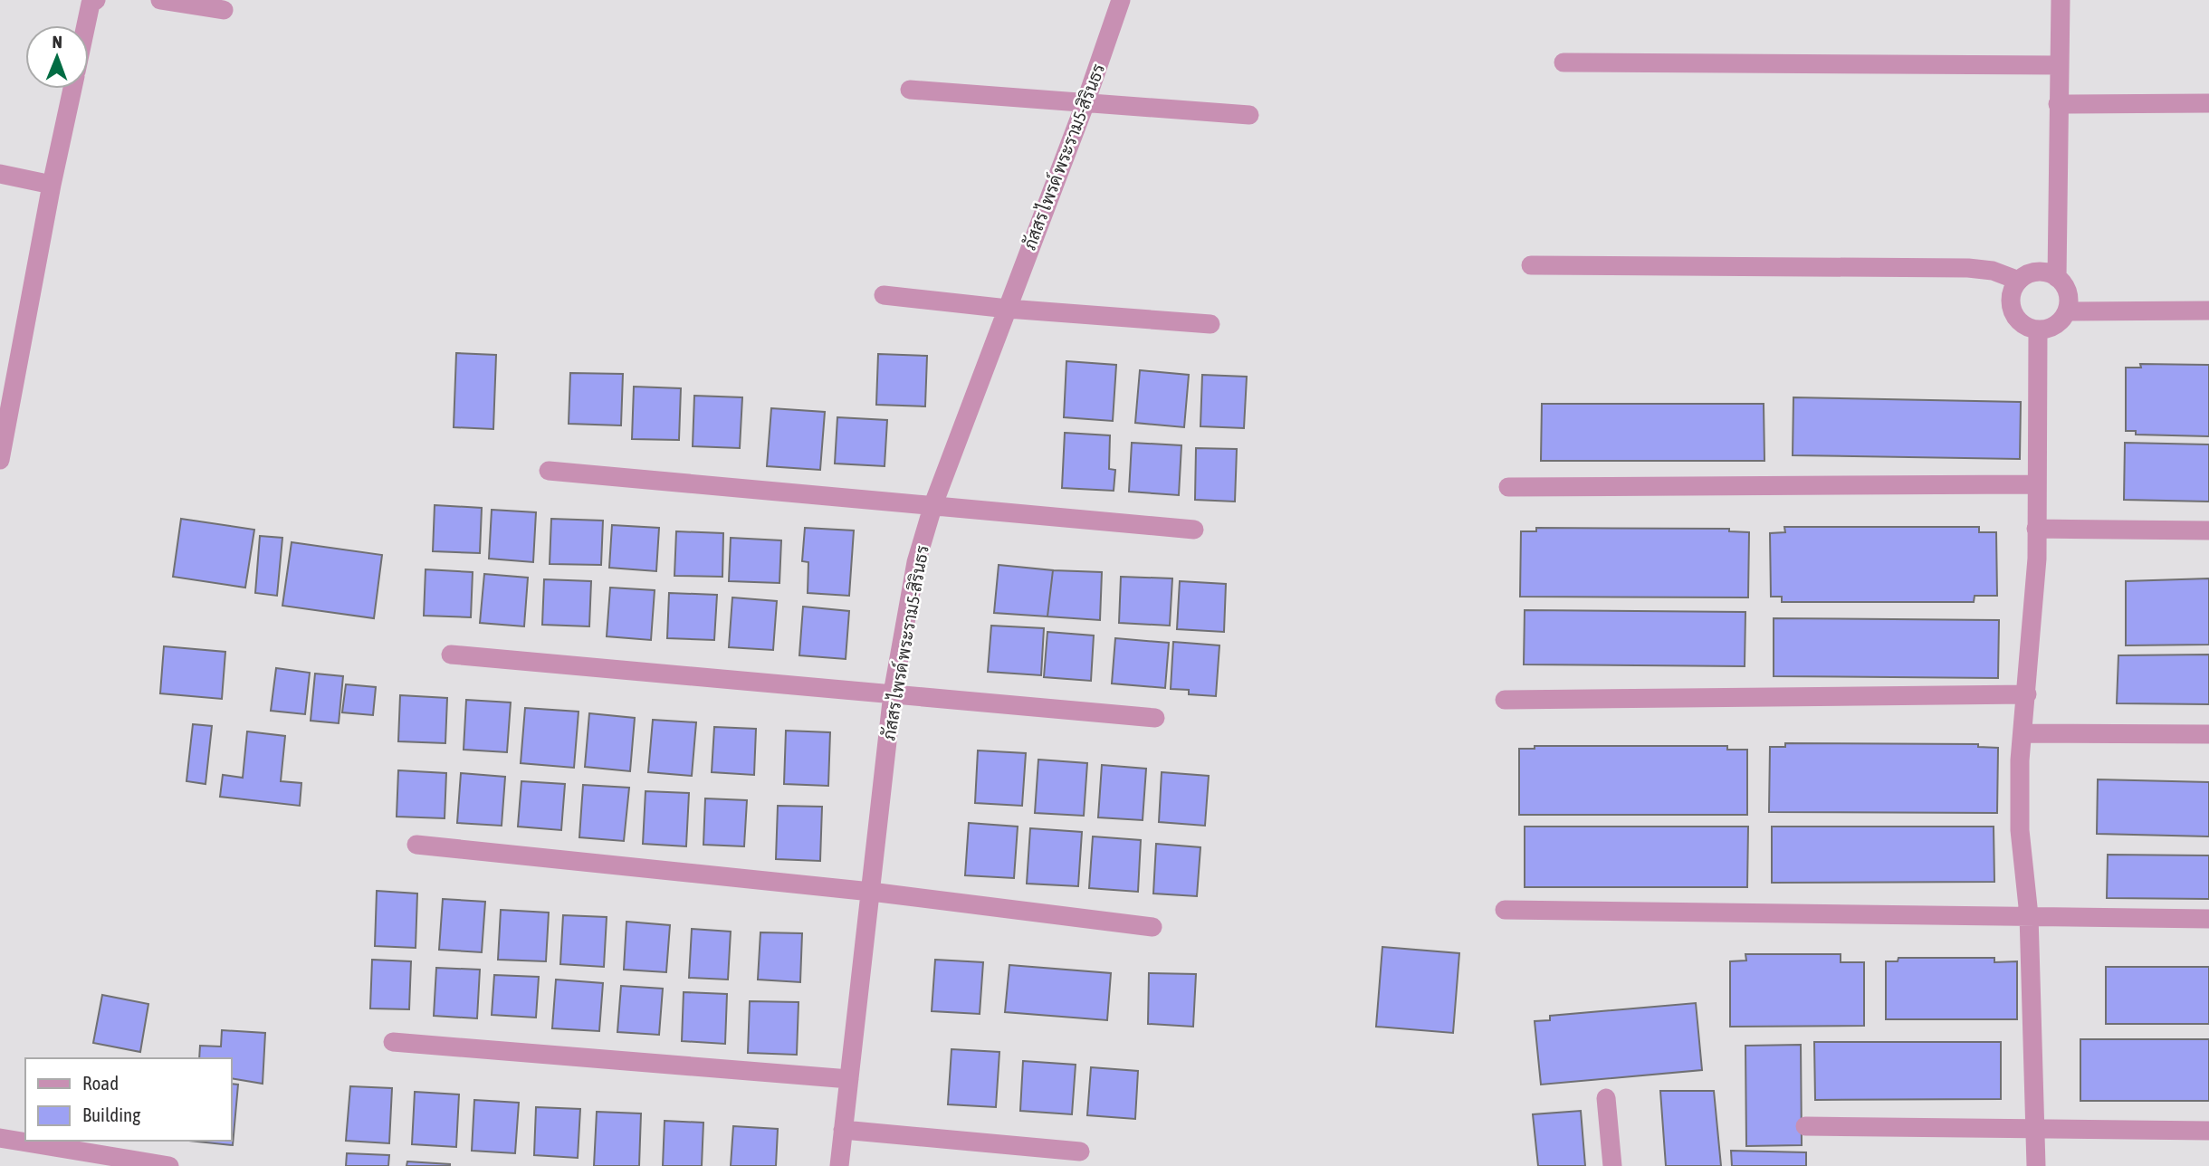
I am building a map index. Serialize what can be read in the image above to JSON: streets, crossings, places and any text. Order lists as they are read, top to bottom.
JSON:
{
  "streets": {
    "street": ["ภัสสร ไพรด์ พระราม5-สิรินธร"]
  },
  "legend": ["Road", "Building"],
  "north": "top"
}
